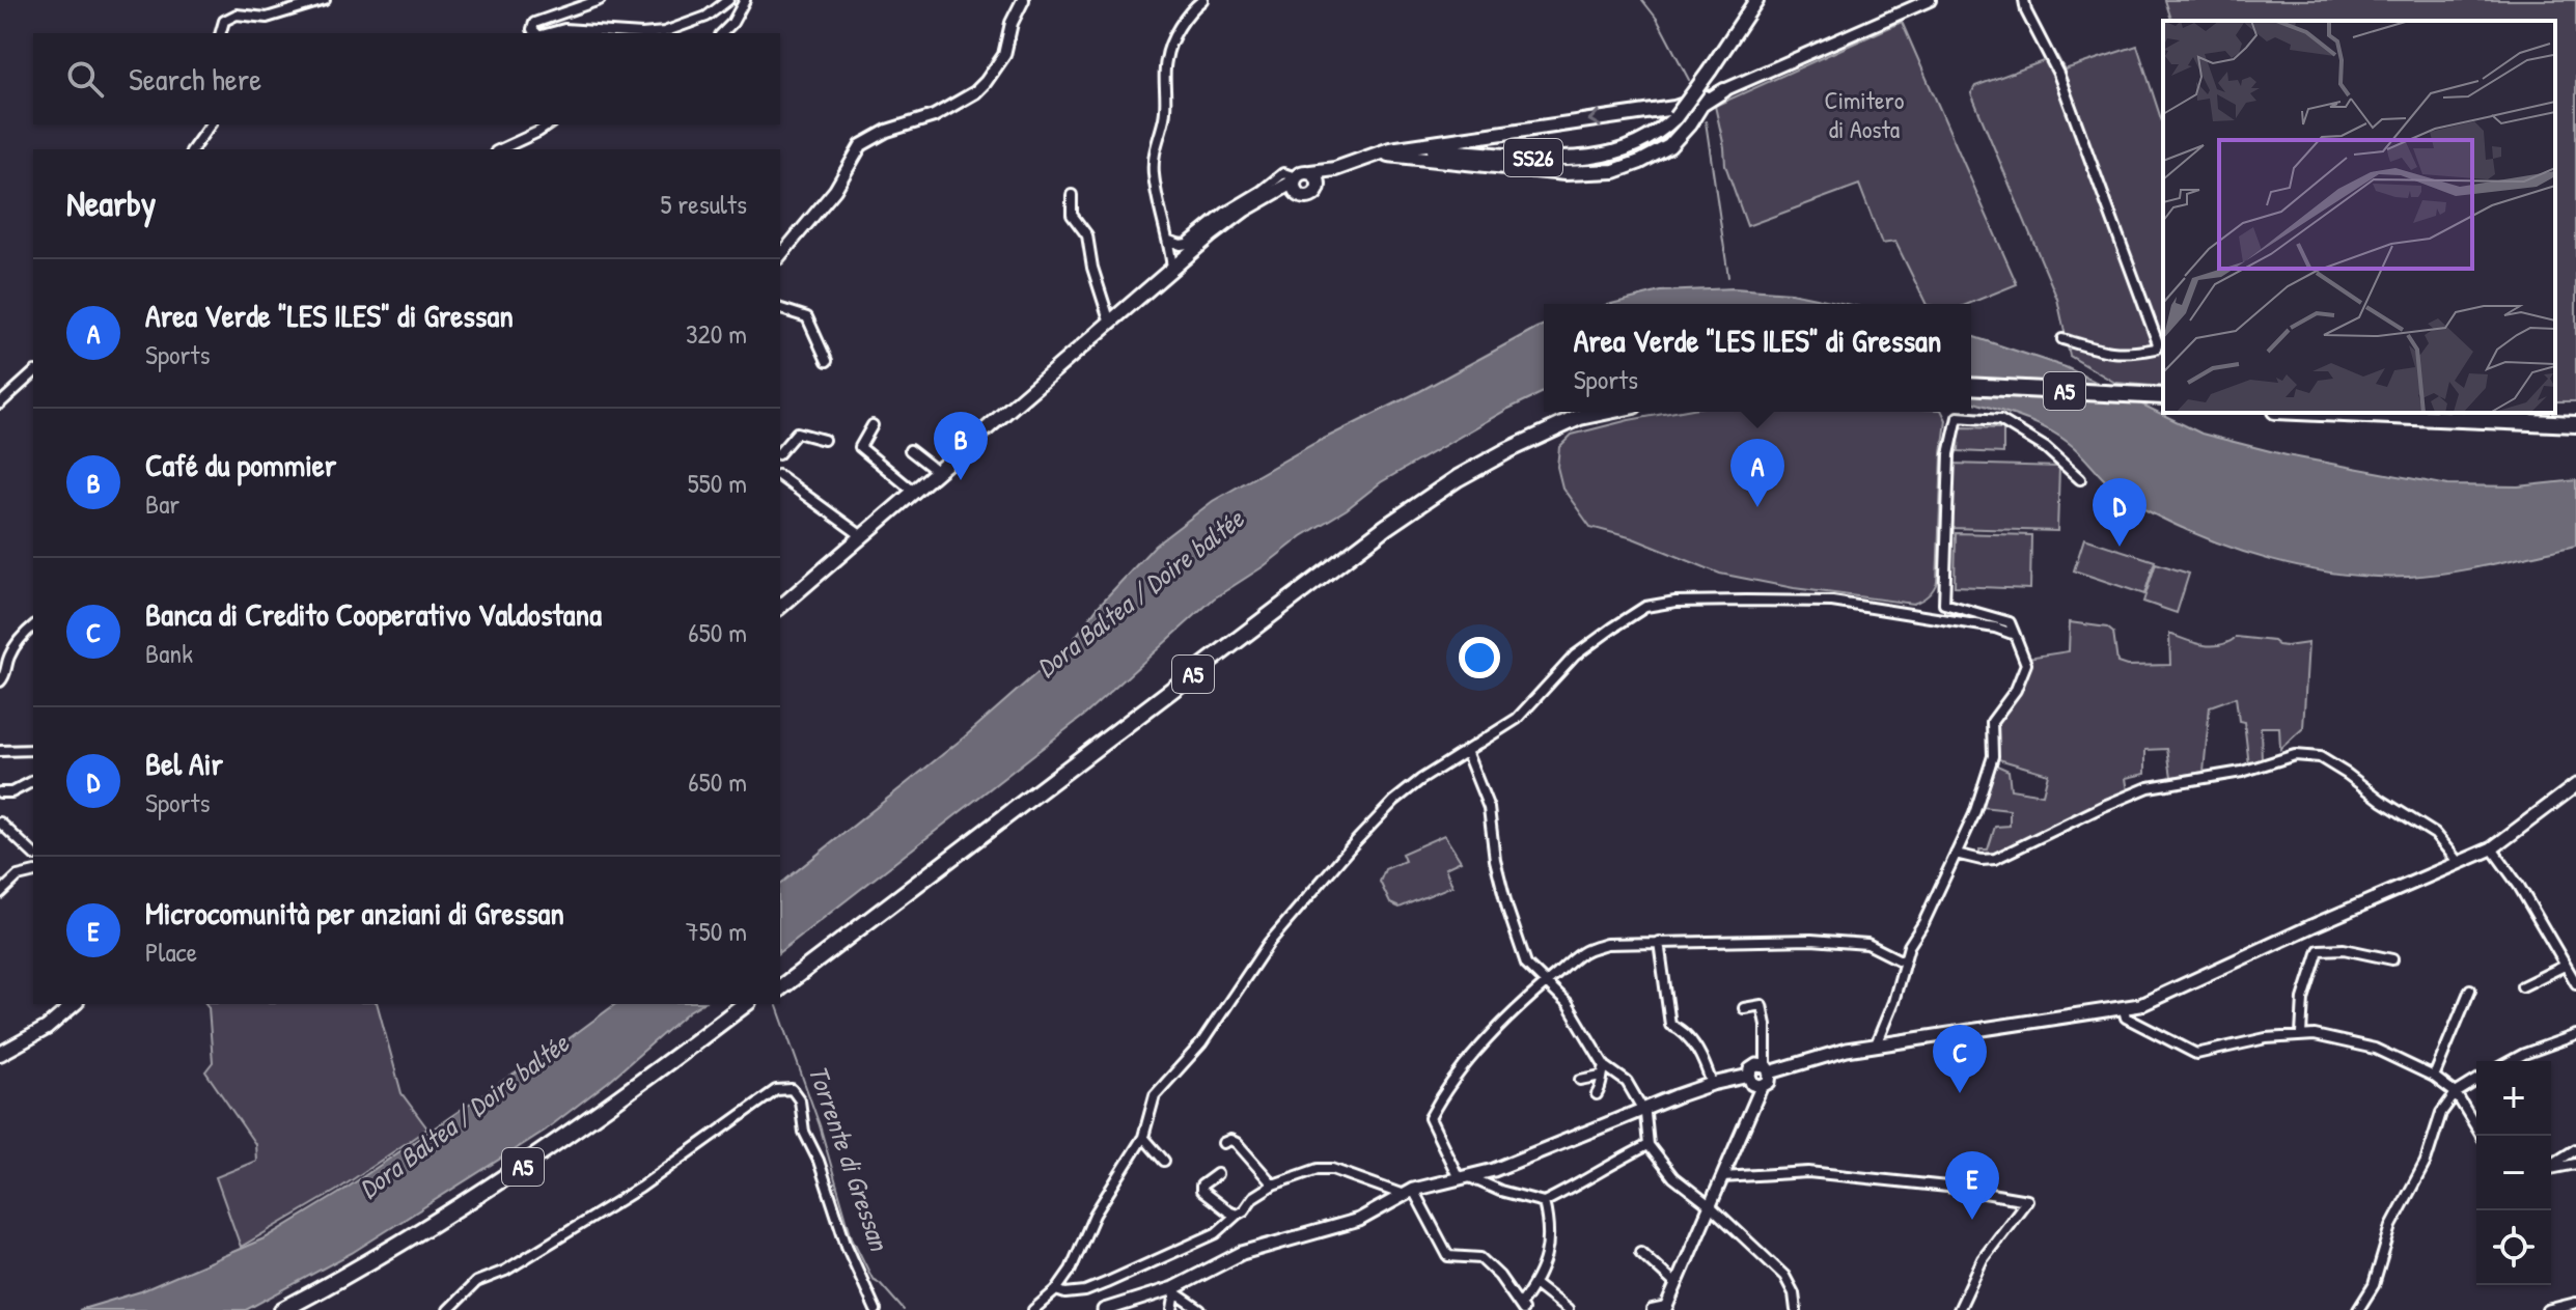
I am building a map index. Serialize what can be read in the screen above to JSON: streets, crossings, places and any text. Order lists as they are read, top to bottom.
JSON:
{
  "streets": {
    "highway": ["A5"],
    "main road": ["SS26"]
  },
  "water": ["Dora Baltea / Doire baltée", "Torrente di Gressan"],
  "parks": ["Cimitero di Aosta"],
  "page": {
    "search": "Search here",
    "heading": ["Nearby", "5 results"],
    "list": [
      {
        "mark": "A",
        "name": "Area Verde \"LES ILES\" di Gressan",
        "note": "Sports",
        "value": "320 m"
      },
      {
        "mark": "B",
        "name": "Café du pommier",
        "note": "Bar",
        "value": "550 m"
      },
      {
        "mark": "C",
        "name": "Banca di Credito Cooperativo Valdostana",
        "note": "Bank",
        "value": "650 m"
      },
      {
        "mark": "D",
        "name": "Bel Air",
        "note": "Sports",
        "value": "650 m"
      },
      {
        "mark": "E",
        "name": "Microcomunità per anziani di Gressan",
        "note": "Place",
        "value": "750 m"
      }
    ],
    "popup": ["Area Verde \"LES ILES\" di Gressan", "Sports"],
    "pins": [
      "B",
      "A",
      "D",
      "C",
      "E"
    ],
    "map_buttons": ["+", "−"]
  }
}
